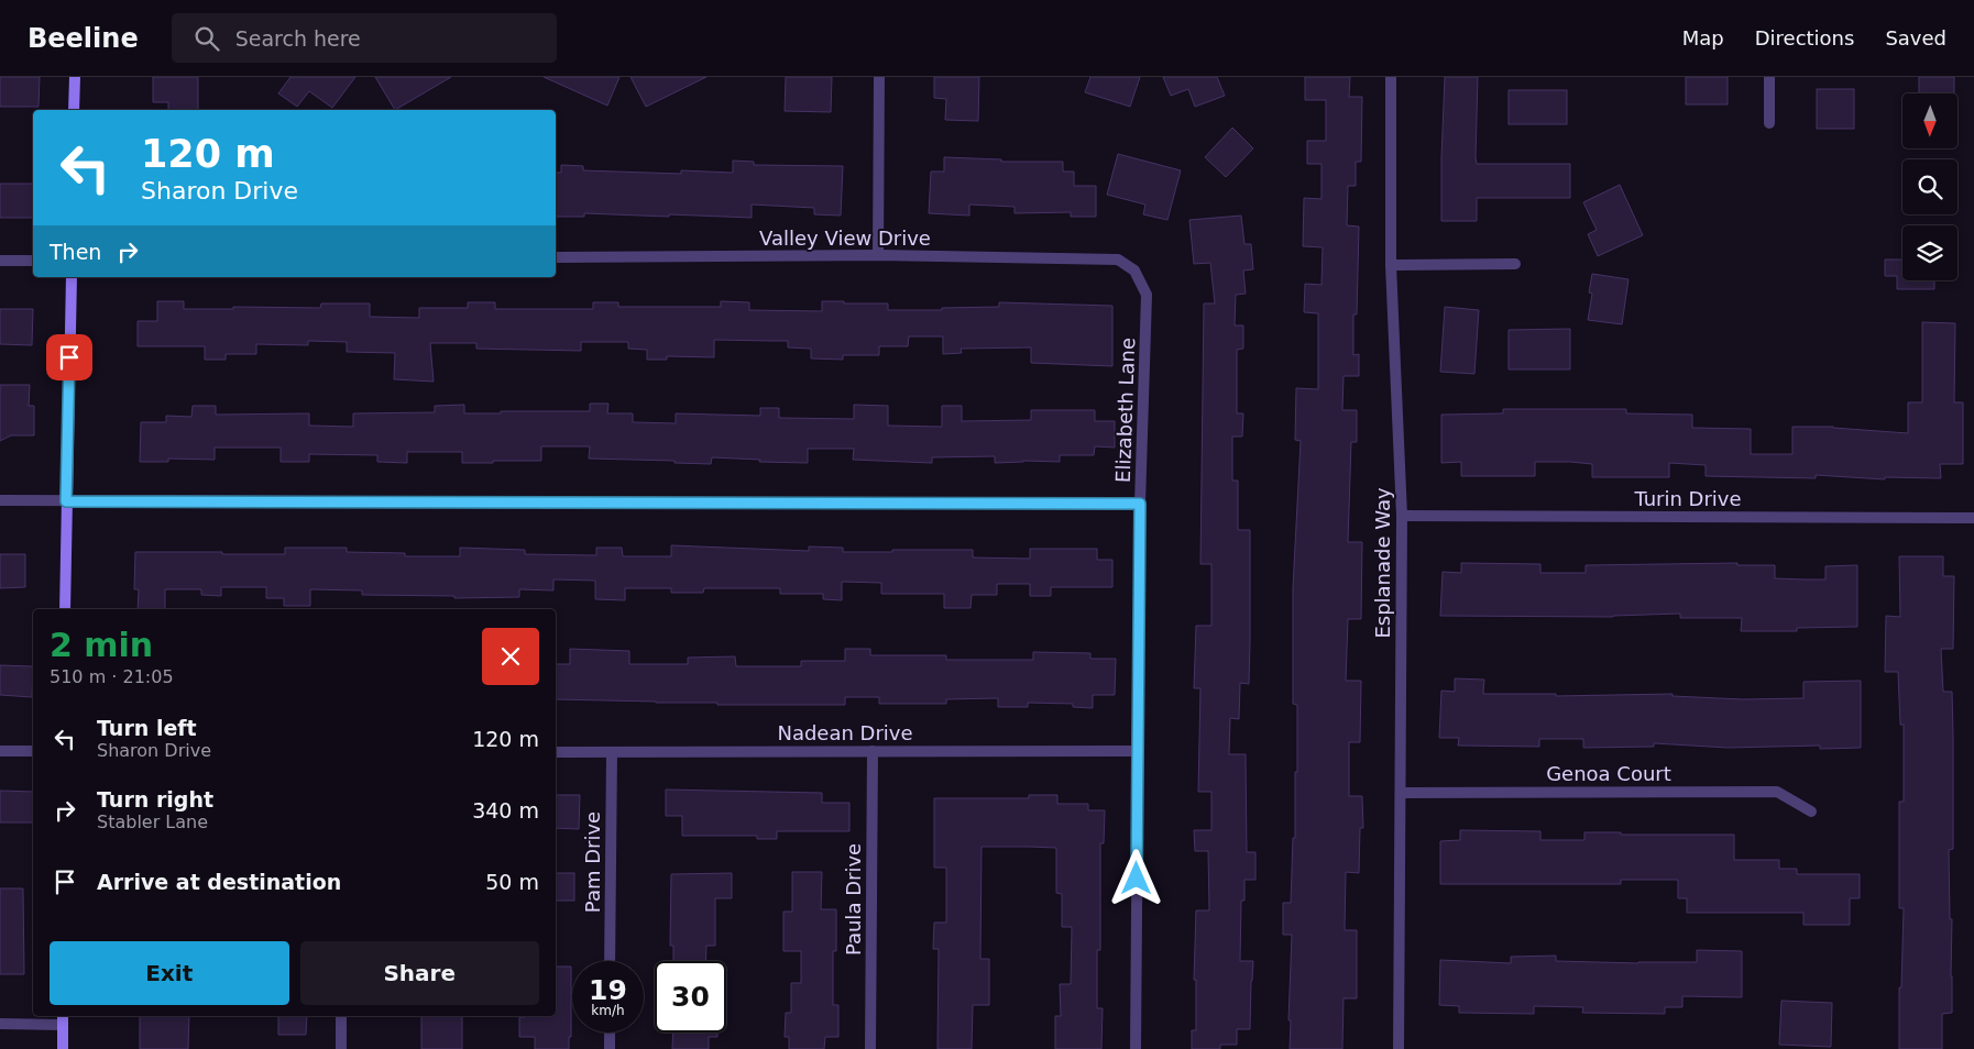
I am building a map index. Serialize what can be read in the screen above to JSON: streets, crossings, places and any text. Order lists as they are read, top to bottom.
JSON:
{
  "streets": {
    "street": [
      "Valley View Drive",
      "Elizabeth Lane",
      "Turin Drive",
      "Esplanade Way",
      "Nadean Drive",
      "Genoa Court",
      "Pam Drive",
      "Paula Drive"
    ]
  },
  "crossings": [
    ["Valley View Drive", "Elizabeth Lane"],
    ["Elizabeth Lane", "Nadean Drive"],
    ["Turin Drive", "Esplanade Way"],
    ["Esplanade Way", "Genoa Court"],
    ["Nadean Drive", "Pam Drive"],
    ["Nadean Drive", "Paula Drive"]
  ],
  "north": "bottom",
  "page": {
    "header": "Beeline",
    "search": "Search here",
    "nav": ["Map", "Directions", "Saved"],
    "turn": ["120 m", "Sharon Drive"],
    "then": "Then",
    "heading": ["2 min", "510 m · 21:05"],
    "list": [
      {
        "name": "Turn left",
        "note": "Sharon Drive",
        "value": "120 m"
      },
      {
        "name": "Turn right",
        "note": "Stabler Lane",
        "value": "340 m"
      },
      {
        "name": "Arrive at destination",
        "value": "50 m"
      }
    ],
    "buttons": ["Exit", "Share"],
    "speed": "19 km/h",
    "limit": "30"
  }
}
